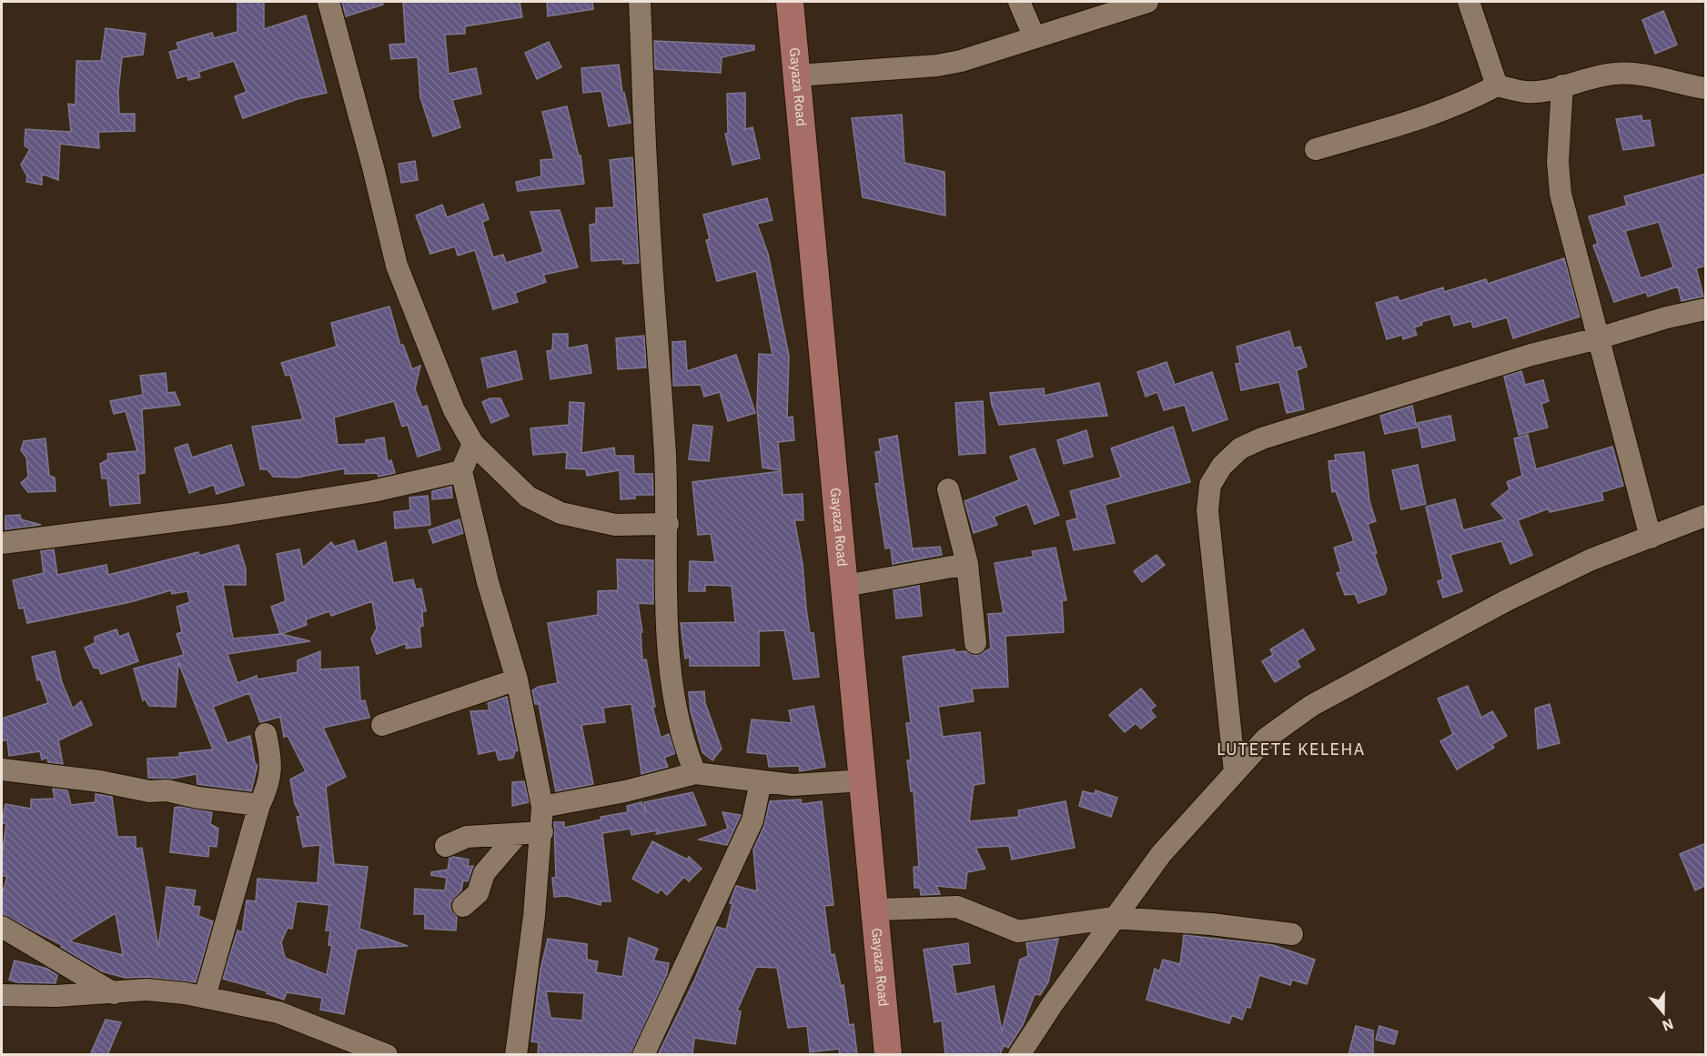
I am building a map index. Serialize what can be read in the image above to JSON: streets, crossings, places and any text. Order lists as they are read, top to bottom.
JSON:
{
  "streets": {
    "main road": ["Gayaza Road"]
  },
  "districts": ["LUTEETE KELEHA"],
  "north": "bottom"
}
